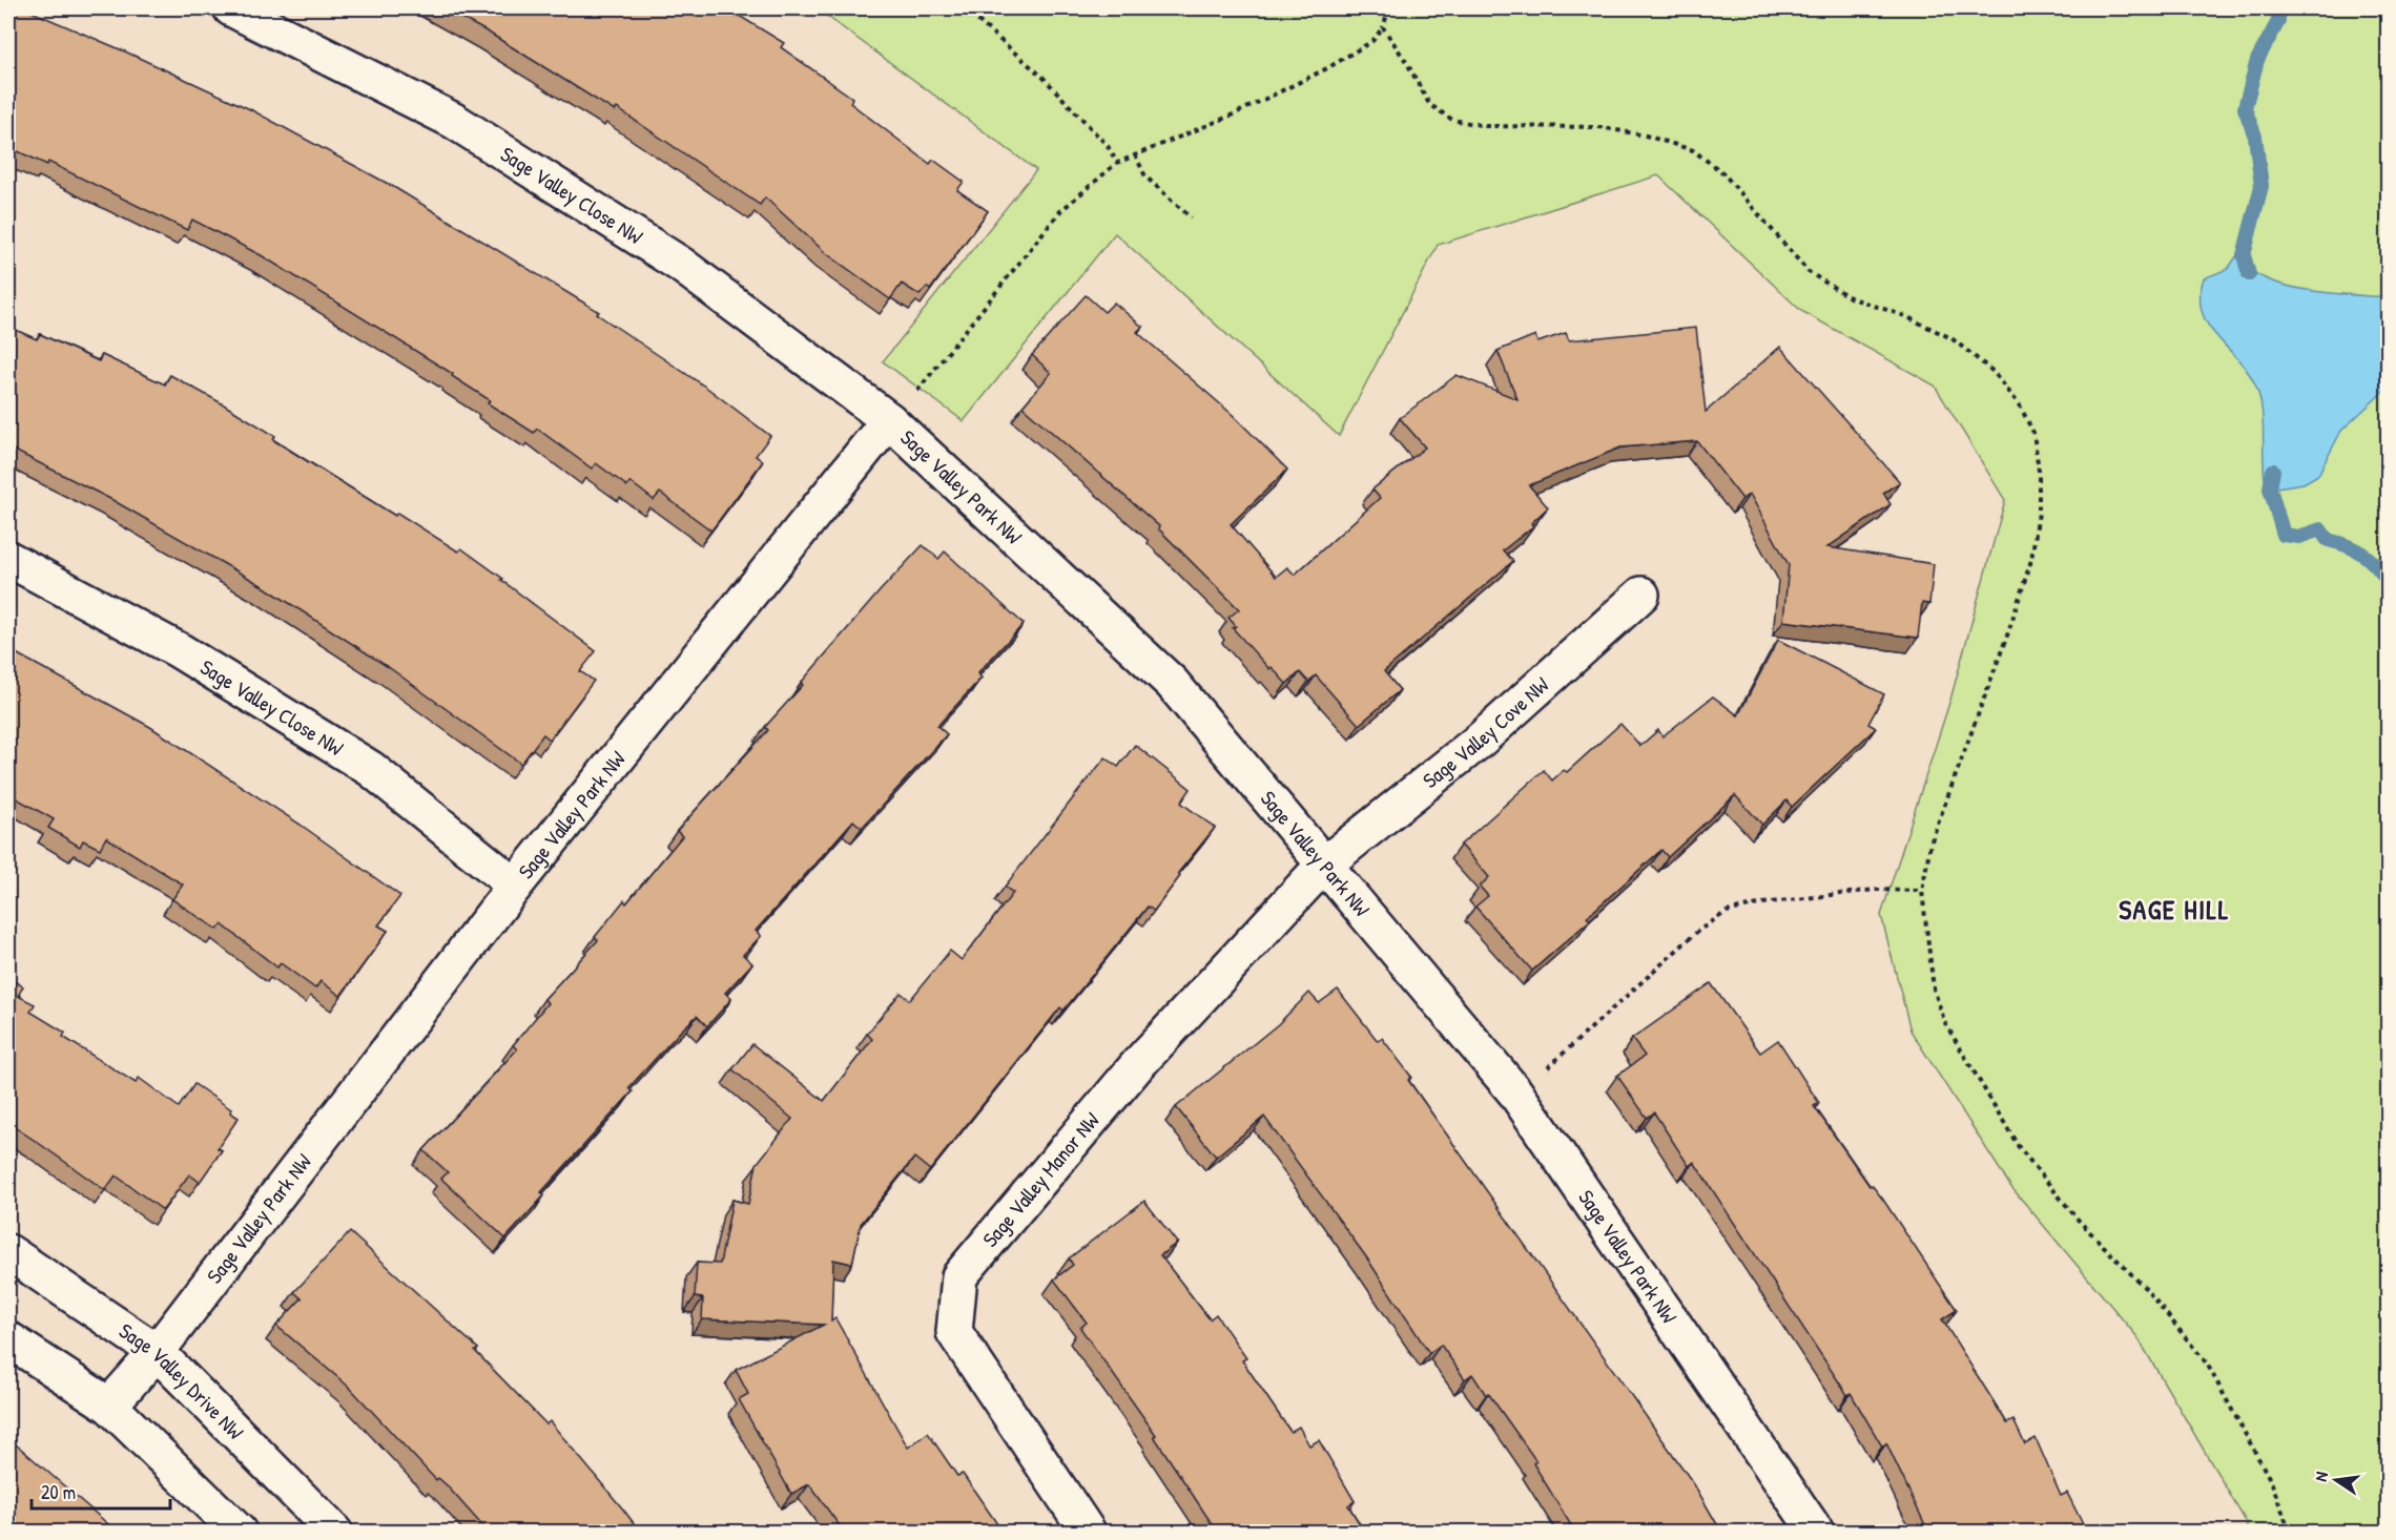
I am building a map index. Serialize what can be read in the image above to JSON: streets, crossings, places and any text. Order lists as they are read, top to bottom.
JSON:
{
  "streets": {
    "street": [
      "Sage Valley Close NW",
      "Sage Valley Park NW",
      "Sage Valley Cove NW",
      "Sage Valley Manor NW",
      "Sage Valley Drive NW"
    ]
  },
  "crossings": [
    ["Sage Valley Close NW", "Sage Valley Park NW"],
    ["Sage Valley Park NW", "Sage Valley Cove NW"],
    ["Sage Valley Park NW", "Sage Valley Manor NW"],
    ["Sage Valley Park NW", "Sage Valley Drive NW"],
    ["Sage Valley Cove NW", "Sage Valley Manor NW"]
  ],
  "districts": ["SAGE HILL"],
  "scale_bar": "20 m",
  "north": "left"
}
